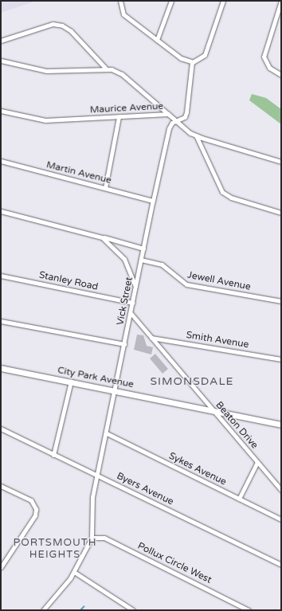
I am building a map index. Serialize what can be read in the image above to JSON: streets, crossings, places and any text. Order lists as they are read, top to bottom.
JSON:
{
  "streets": {
    "street": [
      "Maurice Avenue",
      "Martin Avenue",
      "Stanley Road",
      "Jewell Avenue",
      "Vick Street",
      "Smith Avenue",
      "City Park Avenue",
      "Beaton Drive",
      "Sykes Avenue",
      "Byers Avenue",
      "Pollux Circle West"
    ]
  },
  "crossings": [
    ["Maurice Avenue", "Vick Street"],
    ["Martin Avenue", "Vick Street"],
    ["Stanley Road", "Vick Street"],
    ["Jewell Avenue", "Vick Street"],
    ["Vick Street", "City Park Avenue"],
    ["Vick Street", "Beaton Drive"],
    ["Vick Street", "Sykes Avenue"],
    ["Vick Street", "Byers Avenue"],
    ["Vick Street", "Pollux Circle West"],
    ["Smith Avenue", "Beaton Drive"],
    ["City Park Avenue", "Beaton Drive"]
  ],
  "districts": ["SIMONSDALE", "PORTSMOUTH HEIGHTS"]
}
